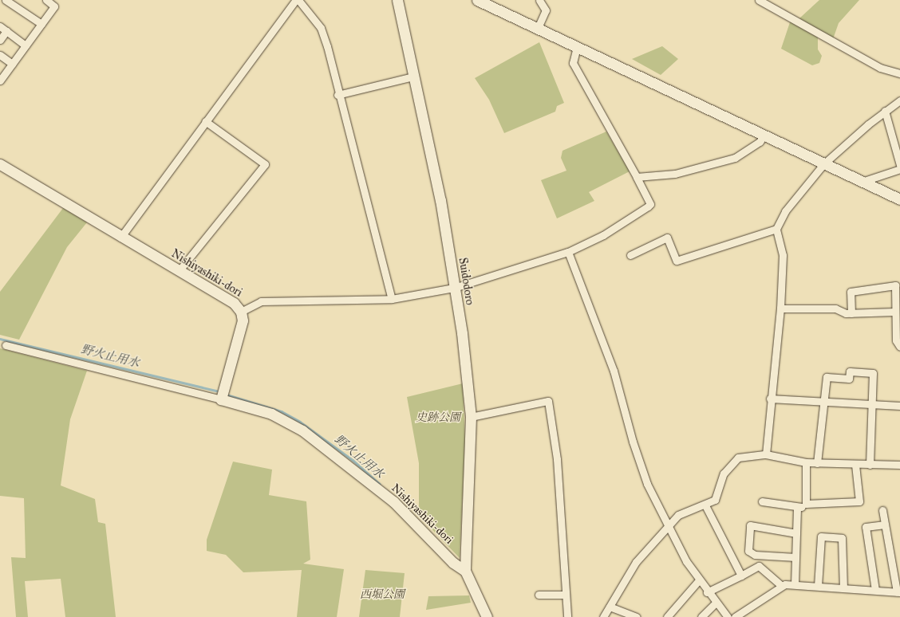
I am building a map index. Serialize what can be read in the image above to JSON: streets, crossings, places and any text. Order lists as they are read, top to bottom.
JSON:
{
  "streets": {
    "street": ["Nishiyashiki-dori", "Suidodoro"]
  },
  "crossings": [
    ["Nishiyashiki-dori", "Suidodoro"]
  ],
  "water": ["野火止用水"],
  "parks": ["史跡公園", "西堀公園"]
}
